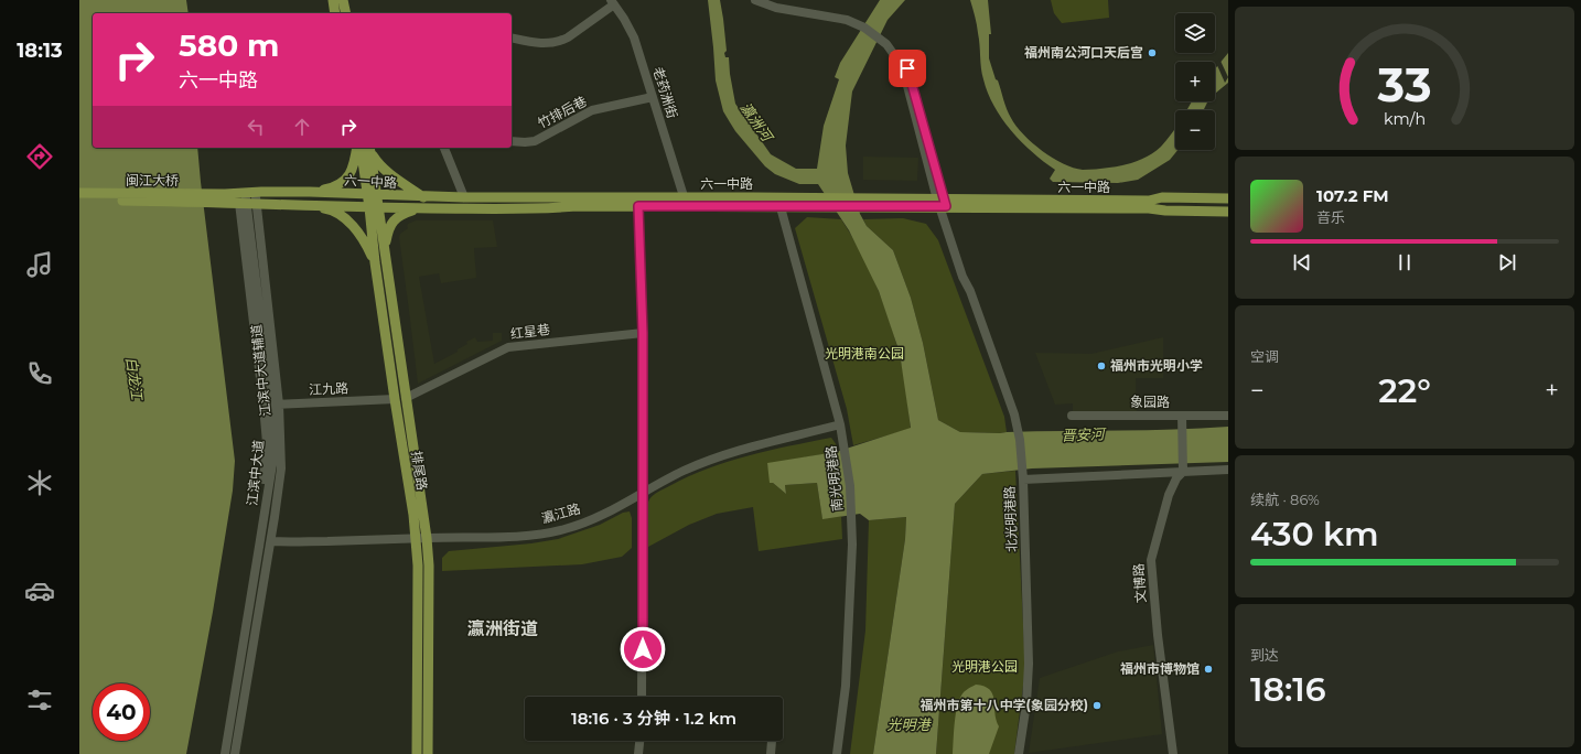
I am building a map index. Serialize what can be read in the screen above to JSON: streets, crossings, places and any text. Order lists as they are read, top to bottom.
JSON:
{
  "streets": {
    "main road": ["闽江大桥", "六一中路", "排尾路"],
    "street": [
      "老药洲街",
      "竹排后巷",
      "红星巷",
      "江滨中大道辅道",
      "江九路",
      "象园路",
      "江滨中大道",
      "南光明港路",
      "瀛江路",
      "北光明港路",
      "文博路"
    ]
  },
  "crossings": [
    ["老药洲街", "竹排后巷"],
    ["老药洲街", "六一中路"],
    ["六一中路", "江滨中大道辅道"],
    ["六一中路", "排尾路"],
    ["六一中路", "江滨中大道"],
    ["六一中路", "南光明港路"],
    ["六一中路", "北光明港路"],
    ["红星巷", "排尾路"],
    ["江滨中大道辅道", "江九路"],
    ["江滨中大道辅道", "江滨中大道"],
    ["江滨中大道辅道", "瀛江路"],
    ["江九路", "排尾路"],
    ["江九路", "江滨中大道"],
    ["排尾路", "瀛江路"],
    ["南光明港路", "瀛江路"]
  ],
  "districts": ["瀛洲街道"],
  "water": [
    "瀛洲河",
    "白龙江",
    "晋安河",
    "光明港"
  ],
  "parks": ["光明港南公园", "光明港公园"],
  "places": [
    "福州南公河口天后宫",
    "福州市光明小学",
    "福州市博物馆",
    "福州市第十八中学(象园分校)"
  ],
  "page": {
    "tabs": "18:13",
    "map_buttons": ["+", "−"],
    "turn": ["580 m", "六一中路"],
    "song": ["107.2 FM", "音乐"],
    "tile": [
      "空调",
      ["续航 · 86%", "430 km"],
      ["到达", "18:16"]
    ],
    "heat": ["−", "22°", "+"],
    "limit": "40",
    "trip": "18:16 · 3 分钟 · 1.2 km",
    "gauge": ["33", "km/h"]
  }
}
